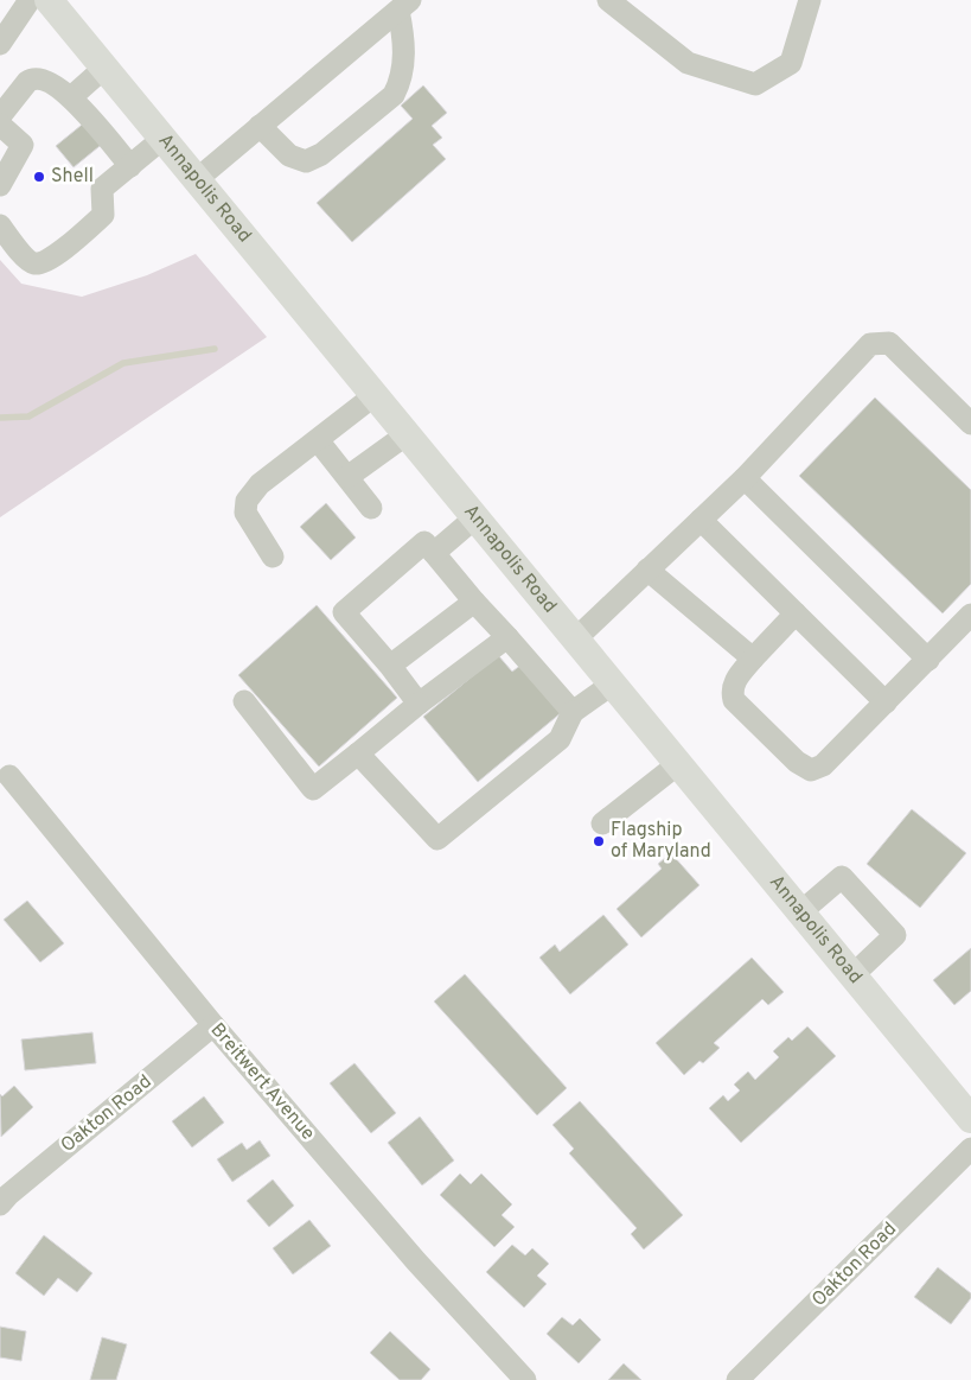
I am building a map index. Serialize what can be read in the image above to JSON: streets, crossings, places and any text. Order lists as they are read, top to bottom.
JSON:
{
  "streets": {
    "main road": ["Annapolis Road"],
    "street": ["Breitwert Avenue", "Oakton Road"]
  },
  "crossings": [
    ["Breitwert Avenue", "Oakton Road"]
  ],
  "places": ["Shell", "Flagship of Maryland"]
}
